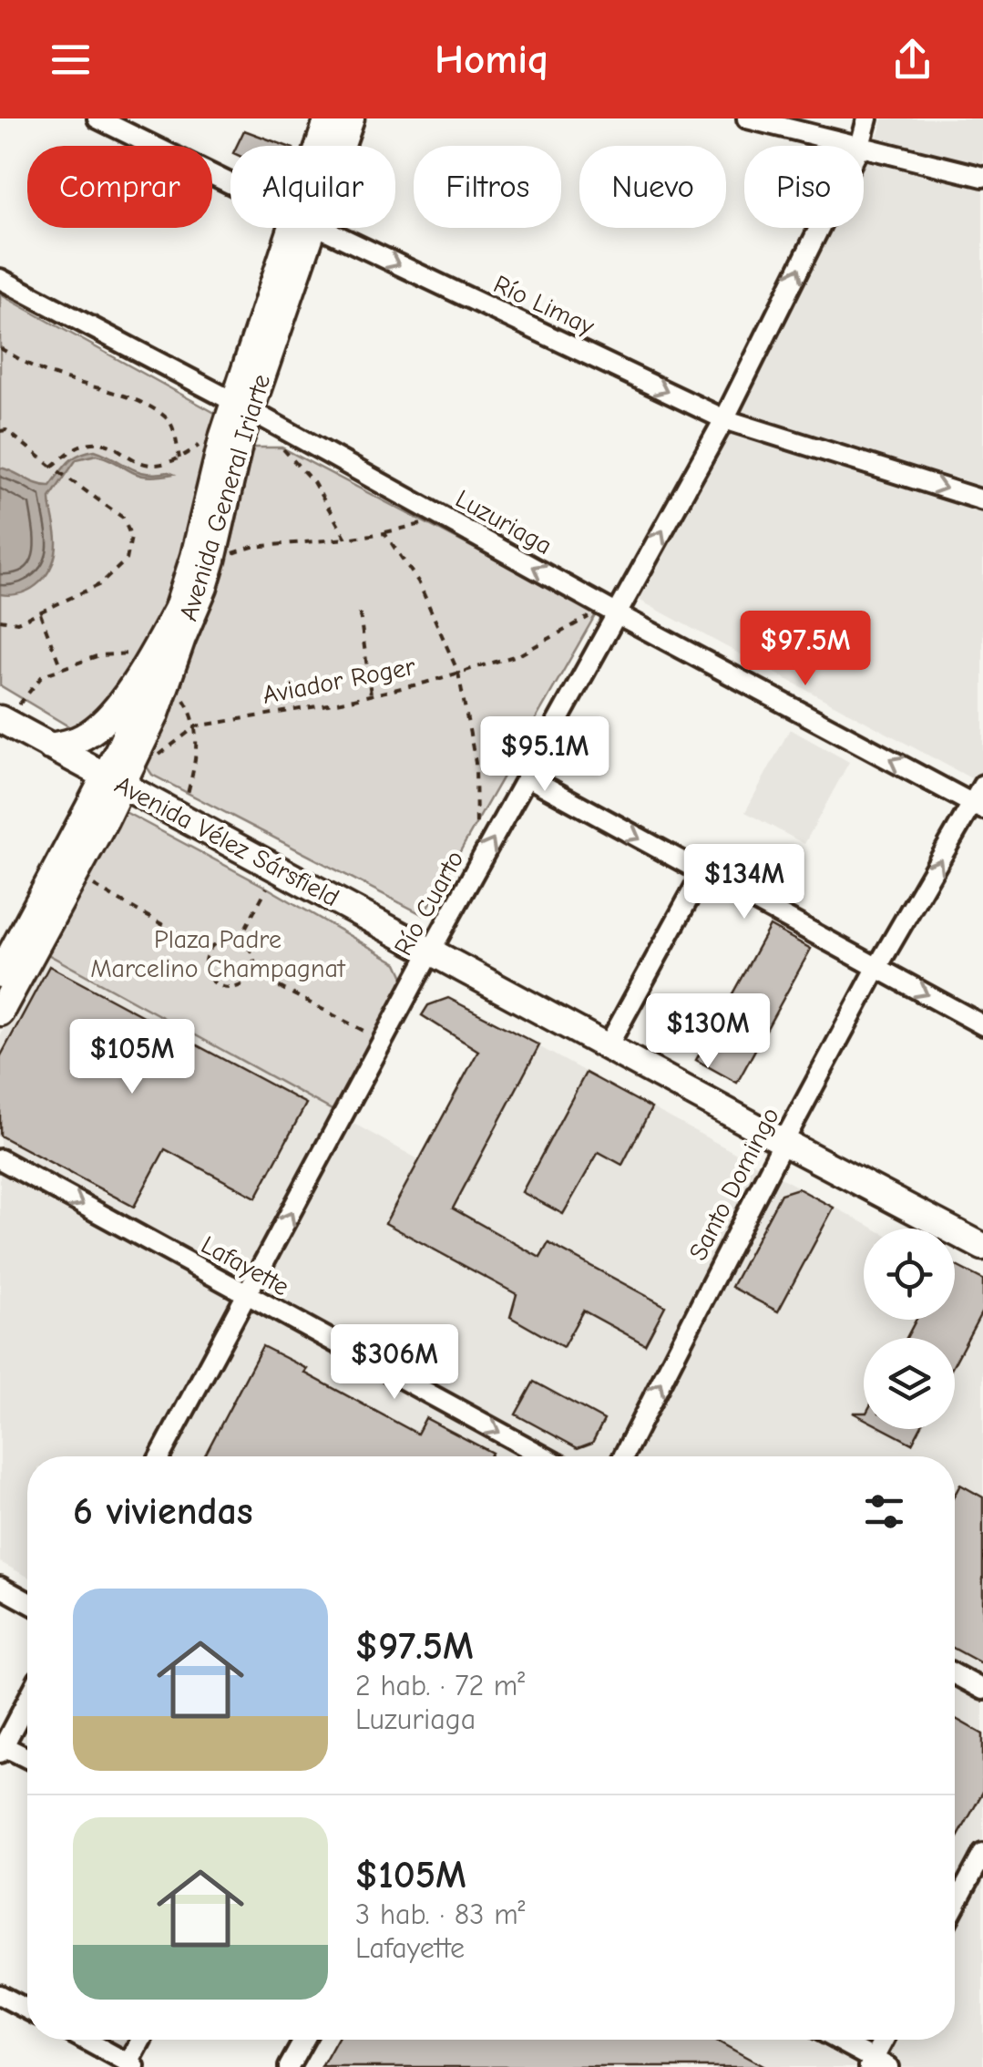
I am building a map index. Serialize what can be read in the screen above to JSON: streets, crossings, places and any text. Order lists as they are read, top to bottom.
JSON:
{
  "streets": {
    "main road": ["Avenida General Iriarte", "Avenida Vélez Sársfield"],
    "street": [
      "Río Limay",
      "Luzuriaga",
      "Río Cuarto",
      "Santo Domingo",
      "Lafayette"
    ],
    "path": ["Aviador Roger"]
  },
  "crossings": [
    ["Río Limay", "Río Cuarto"],
    ["Avenida General Iriarte", "Luzuriaga"],
    ["Avenida General Iriarte", "Aviador Roger"],
    ["Avenida General Iriarte", "Avenida Vélez Sársfield"],
    ["Luzuriaga", "Aviador Roger"],
    ["Luzuriaga", "Río Cuarto"],
    ["Luzuriaga", "Santo Domingo"],
    ["Aviador Roger", "Río Cuarto"],
    ["Avenida Vélez Sársfield", "Río Cuarto"],
    ["Avenida Vélez Sársfield", "Santo Domingo"],
    ["Río Cuarto", "Lafayette"]
  ],
  "one_way": [
    "Río Limay",
    "Luzuriaga",
    "Río Cuarto",
    "Santo Domingo",
    "Lafayette"
  ],
  "parks": ["Plaza Padre Marcelino Champagnat"],
  "page": {
    "header": "Homiq",
    "chip": [
      "Comprar",
      "Alquilar",
      "Filtros",
      "Nuevo",
      "Piso"
    ],
    "price": [
      "$97.5M",
      "$95.1M",
      "$134M",
      "$130M",
      "$105M",
      "$306M"
    ],
    "heading": "6 viviendas",
    "list": [
      {
        "name": "$97.5M",
        "note": "2 hab. · 72 m² · Luzuriaga"
      },
      {
        "name": "$105M",
        "note": "3 hab. · 83 m² · Lafayette"
      }
    ]
  }
}
